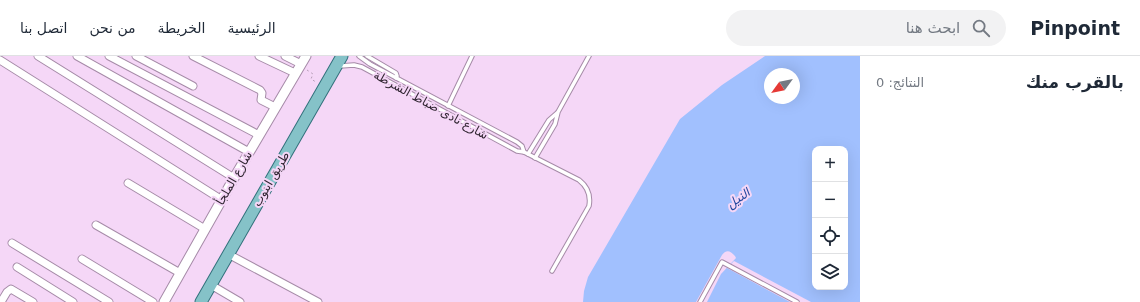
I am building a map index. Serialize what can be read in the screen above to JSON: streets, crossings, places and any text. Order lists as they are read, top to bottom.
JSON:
{
  "streets": {
    "main road": ["طريق ابنوب"],
    "street": ["شارع الملجأ"],
    "lane": ["شارع نادى ضباط الشرطة"]
  },
  "crossings": [
    ["شارع نادى ضباط الشرطة", "طريق ابنوب"]
  ],
  "water": ["النيل"],
  "north": "bottom left",
  "page": {
    "header": "Pinpoint",
    "search": "ابحث هنا",
    "nav": [
      "الرئيسية",
      "الخريطة",
      "من نحن",
      "اتصل بنا"
    ],
    "heading": ["بالقرب منك", "النتائج: 0"],
    "map_buttons": ["+", "−"]
  }
}
